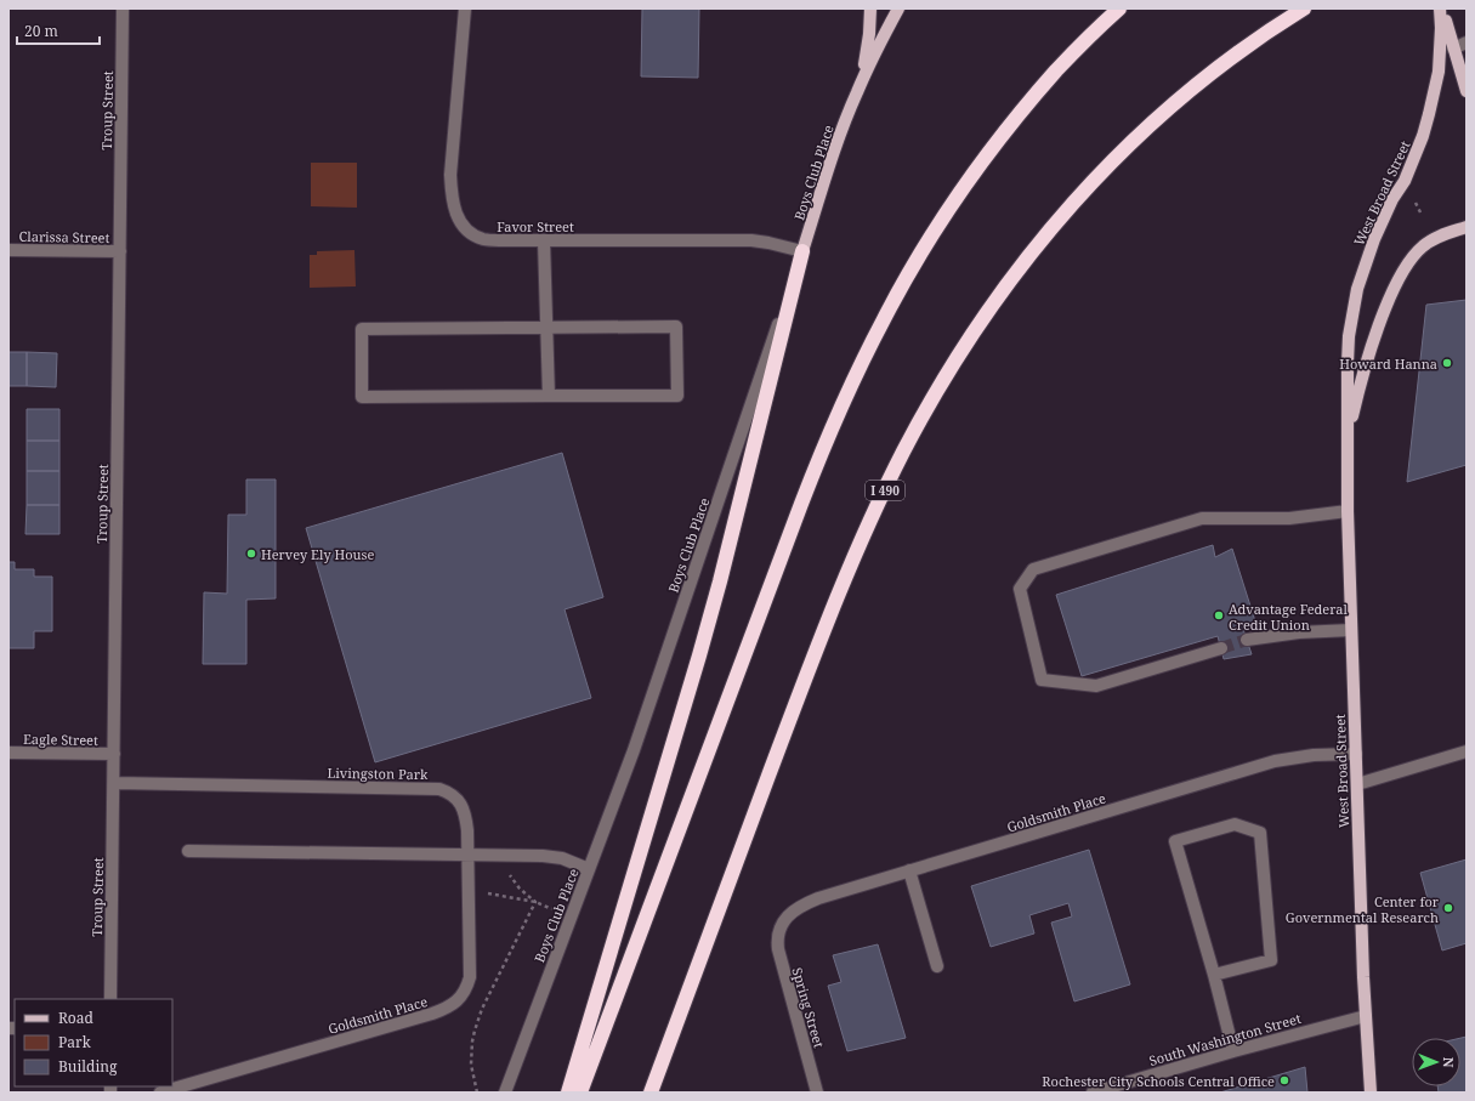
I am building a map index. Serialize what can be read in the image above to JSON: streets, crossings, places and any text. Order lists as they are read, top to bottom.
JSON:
{
  "streets": {
    "highway": ["I 490"],
    "main road": ["Boys Club Place", "West Broad Street"],
    "street": [
      "Troup Street",
      "Favor Street",
      "Clarissa Street",
      "Eagle Street",
      "Livingston Park",
      "Goldsmith Place",
      "Spring Street",
      "South Washington Street"
    ]
  },
  "crossings": [
    ["Troup Street", "Clarissa Street"],
    ["Troup Street", "Eagle Street"],
    ["Troup Street", "Livingston Park"],
    ["Boys Club Place", "Favor Street"],
    ["West Broad Street", "Goldsmith Place"],
    ["West Broad Street", "South Washington Street"],
    ["Livingston Park", "Goldsmith Place"],
    ["Goldsmith Place", "Spring Street"]
  ],
  "places": [
    "Howard Hanna",
    "Hervey Ely House",
    "Advantage Federal Credit Union",
    "Center for Governmental Research",
    "Rochester City Schools Central Office"
  ],
  "legend": ["Road", "Park", "Building"],
  "scale_bar": "20 m",
  "north": "right"
}
